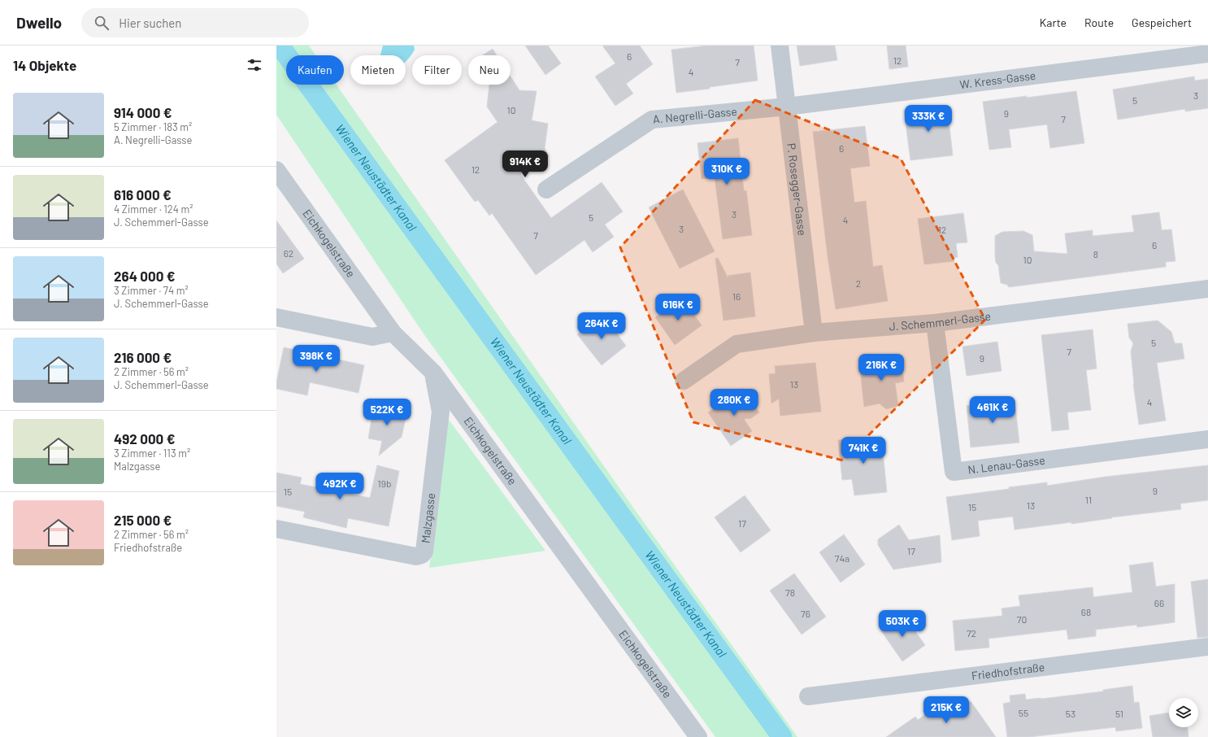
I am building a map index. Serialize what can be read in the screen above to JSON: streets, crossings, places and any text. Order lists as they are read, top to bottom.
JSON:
{
  "streets": {
    "street": [
      "W. Kress-Gasse",
      "A. Negrelli-Gasse",
      "P. Rosegger-Gasse",
      "Eichkogelstraße",
      "J. Schemmerl-Gasse",
      "N. Lenau-Gasse",
      "Malzgasse",
      "Friedhofstraße"
    ]
  },
  "crossings": [
    ["W. Kress-Gasse", "A. Negrelli-Gasse"],
    ["W. Kress-Gasse", "P. Rosegger-Gasse"],
    ["A. Negrelli-Gasse", "P. Rosegger-Gasse"],
    ["P. Rosegger-Gasse", "J. Schemmerl-Gasse"],
    ["Eichkogelstraße", "Malzgasse"],
    ["J. Schemmerl-Gasse", "N. Lenau-Gasse"]
  ],
  "water": ["Wiener Neustädter Kanal"],
  "house_numbers": [
    "6",
    "12",
    "7",
    "4",
    "3",
    "5",
    "10",
    "9",
    "7",
    "6",
    "12",
    "3",
    "5",
    "4",
    "3",
    "12",
    "7",
    "6",
    "62",
    "8",
    "10",
    "2",
    "16",
    "5",
    "7",
    "9",
    "13",
    "4",
    "19b",
    "9",
    "15",
    "11",
    "13",
    "15",
    "17",
    "17",
    "74a",
    "78",
    "66",
    "68",
    "76",
    "70",
    "72",
    "55",
    "53",
    "51"
  ],
  "page": {
    "header": "Dwello",
    "search": "Hier suchen",
    "nav": ["Karte", "Route", "Gespeichert"],
    "heading": "14 Objekte",
    "chip": [
      "Kaufen",
      "Mieten",
      "Filter",
      "Neu"
    ],
    "list": [
      {
        "name": "914 000 €",
        "note": "5 Zimmer · 183 m² · A. Negrelli-Gasse"
      },
      {
        "name": "616 000 €",
        "note": "4 Zimmer · 124 m² · J. Schemmerl-Gasse"
      },
      {
        "name": "264 000 €",
        "note": "3 Zimmer · 74 m² · J. Schemmerl-Gasse"
      },
      {
        "name": "216 000 €",
        "note": "2 Zimmer · 56 m² · J. Schemmerl-Gasse"
      },
      {
        "name": "492 000 €",
        "note": "3 Zimmer · 113 m² · Malzgasse"
      },
      {
        "name": "215 000 €",
        "note": "2 Zimmer · 56 m² · Friedhofstraße"
      }
    ],
    "price": [
      "333K €",
      "914K €",
      "310K €",
      "616K €",
      "264K €",
      "398K €",
      "216K €",
      "280K €",
      "461K €",
      "522K €",
      "741K €",
      "492K €",
      "503K €",
      "215K €"
    ]
  }
}
